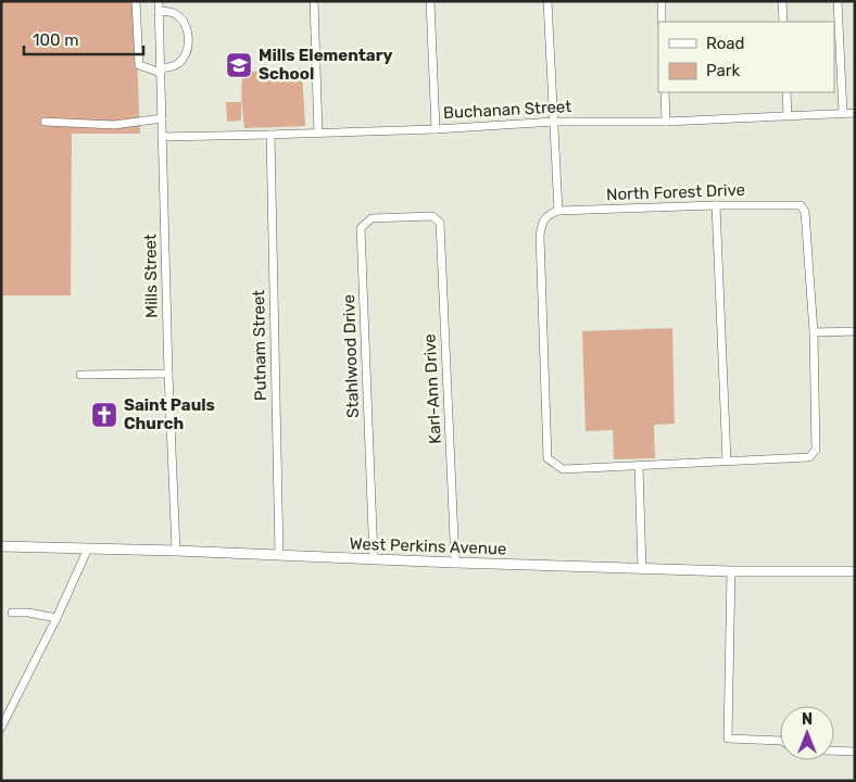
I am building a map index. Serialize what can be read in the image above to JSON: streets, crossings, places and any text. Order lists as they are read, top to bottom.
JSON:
{
  "streets": {
    "main road": ["West Perkins Avenue"],
    "street": [
      "Buchanan Street",
      "North Forest Drive",
      "Mills Street",
      "Putnam Street",
      "Stahlwood Drive",
      "Karl-Ann Drive"
    ]
  },
  "crossings": [
    ["Buchanan Street", "Mills Street"],
    ["Buchanan Street", "Putnam Street"],
    ["Mills Street", "West Perkins Avenue"],
    ["Putnam Street", "West Perkins Avenue"],
    ["Stahlwood Drive", "Karl-Ann Drive"],
    ["Stahlwood Drive", "West Perkins Avenue"],
    ["Karl-Ann Drive", "West Perkins Avenue"]
  ],
  "places": {
    "school or university": ["Mills Elementary School"],
    "church": ["Saint Pauls Church"]
  },
  "legend": ["Road", "Park"],
  "scale_bar": "100 m",
  "north": "top"
}
